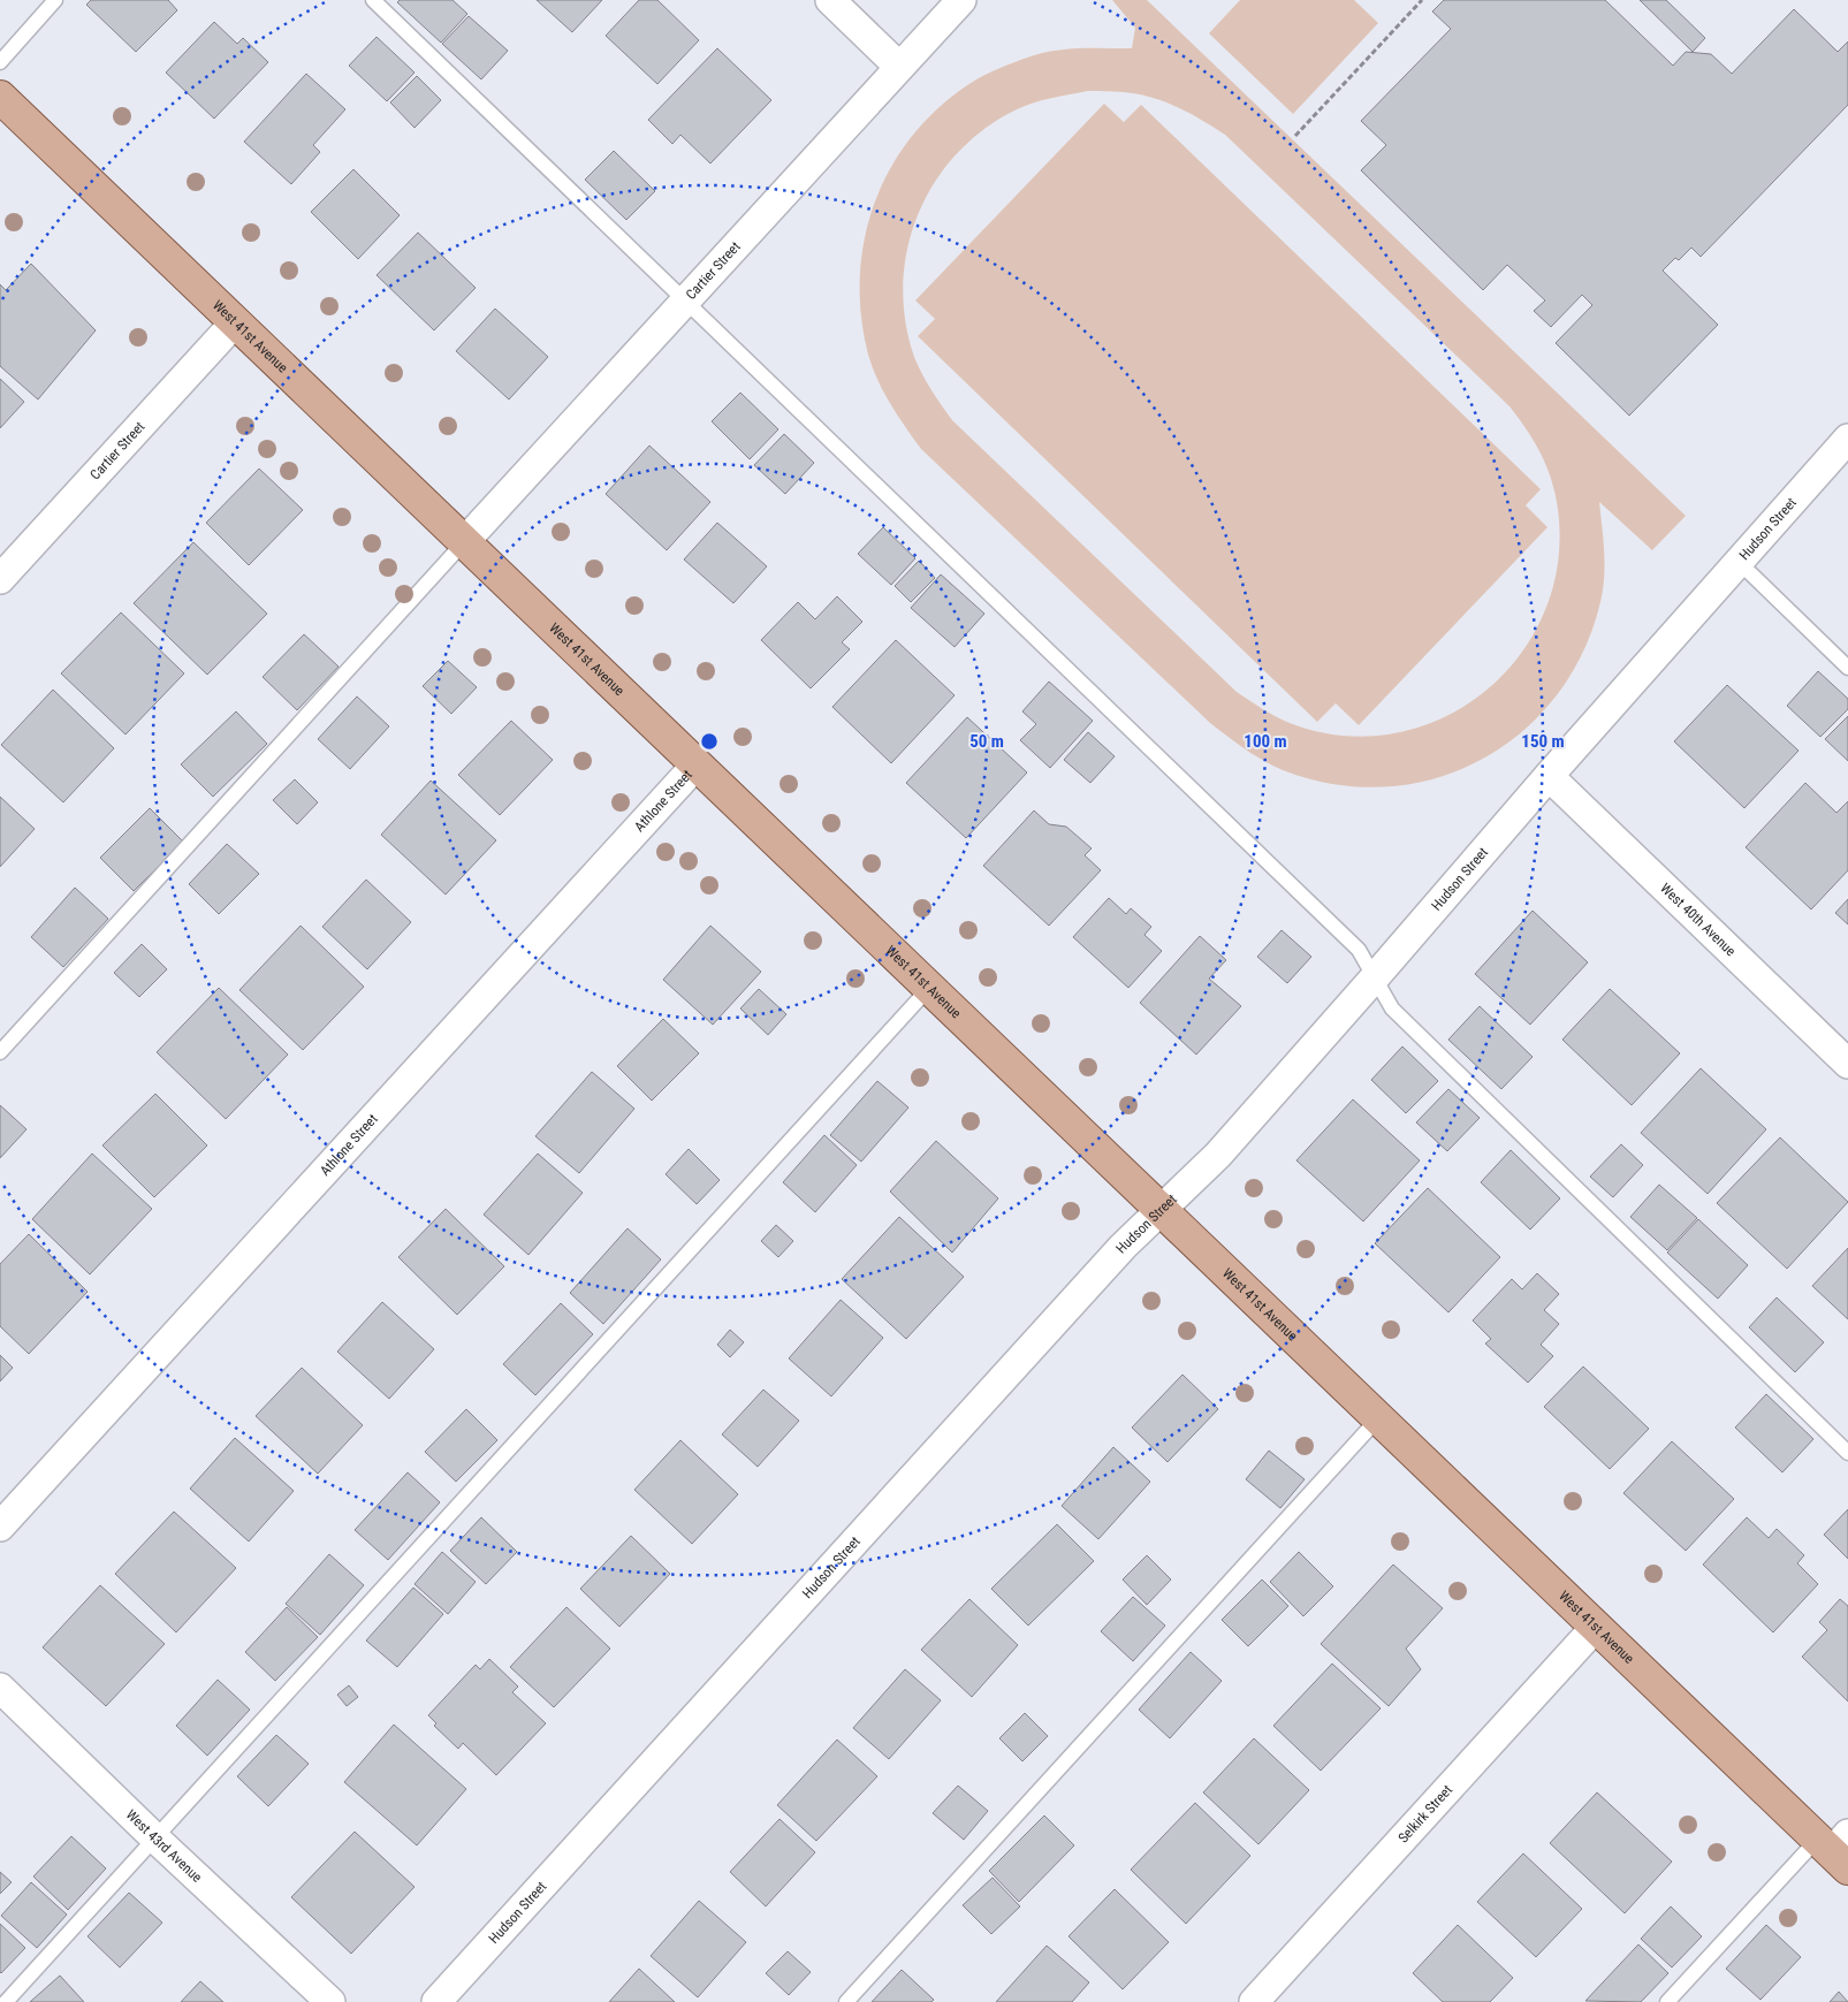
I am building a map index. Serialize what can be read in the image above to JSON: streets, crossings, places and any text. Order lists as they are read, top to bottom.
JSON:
{
  "streets": {
    "main road": ["West 41st Avenue"],
    "street": [
      "Cartier Street",
      "Hudson Street",
      "Athlone Street",
      "West 40th Avenue",
      "Selkirk Street",
      "West 43rd Avenue"
    ]
  },
  "crossings": [
    ["Cartier Street", "West 41st Avenue"],
    ["West 41st Avenue", "Hudson Street"],
    ["West 41st Avenue", "Athlone Street"],
    ["West 41st Avenue", "Selkirk Street"],
    ["Hudson Street", "West 40th Avenue"]
  ],
  "rings": ["50 m", "100 m", "150 m"]
}
